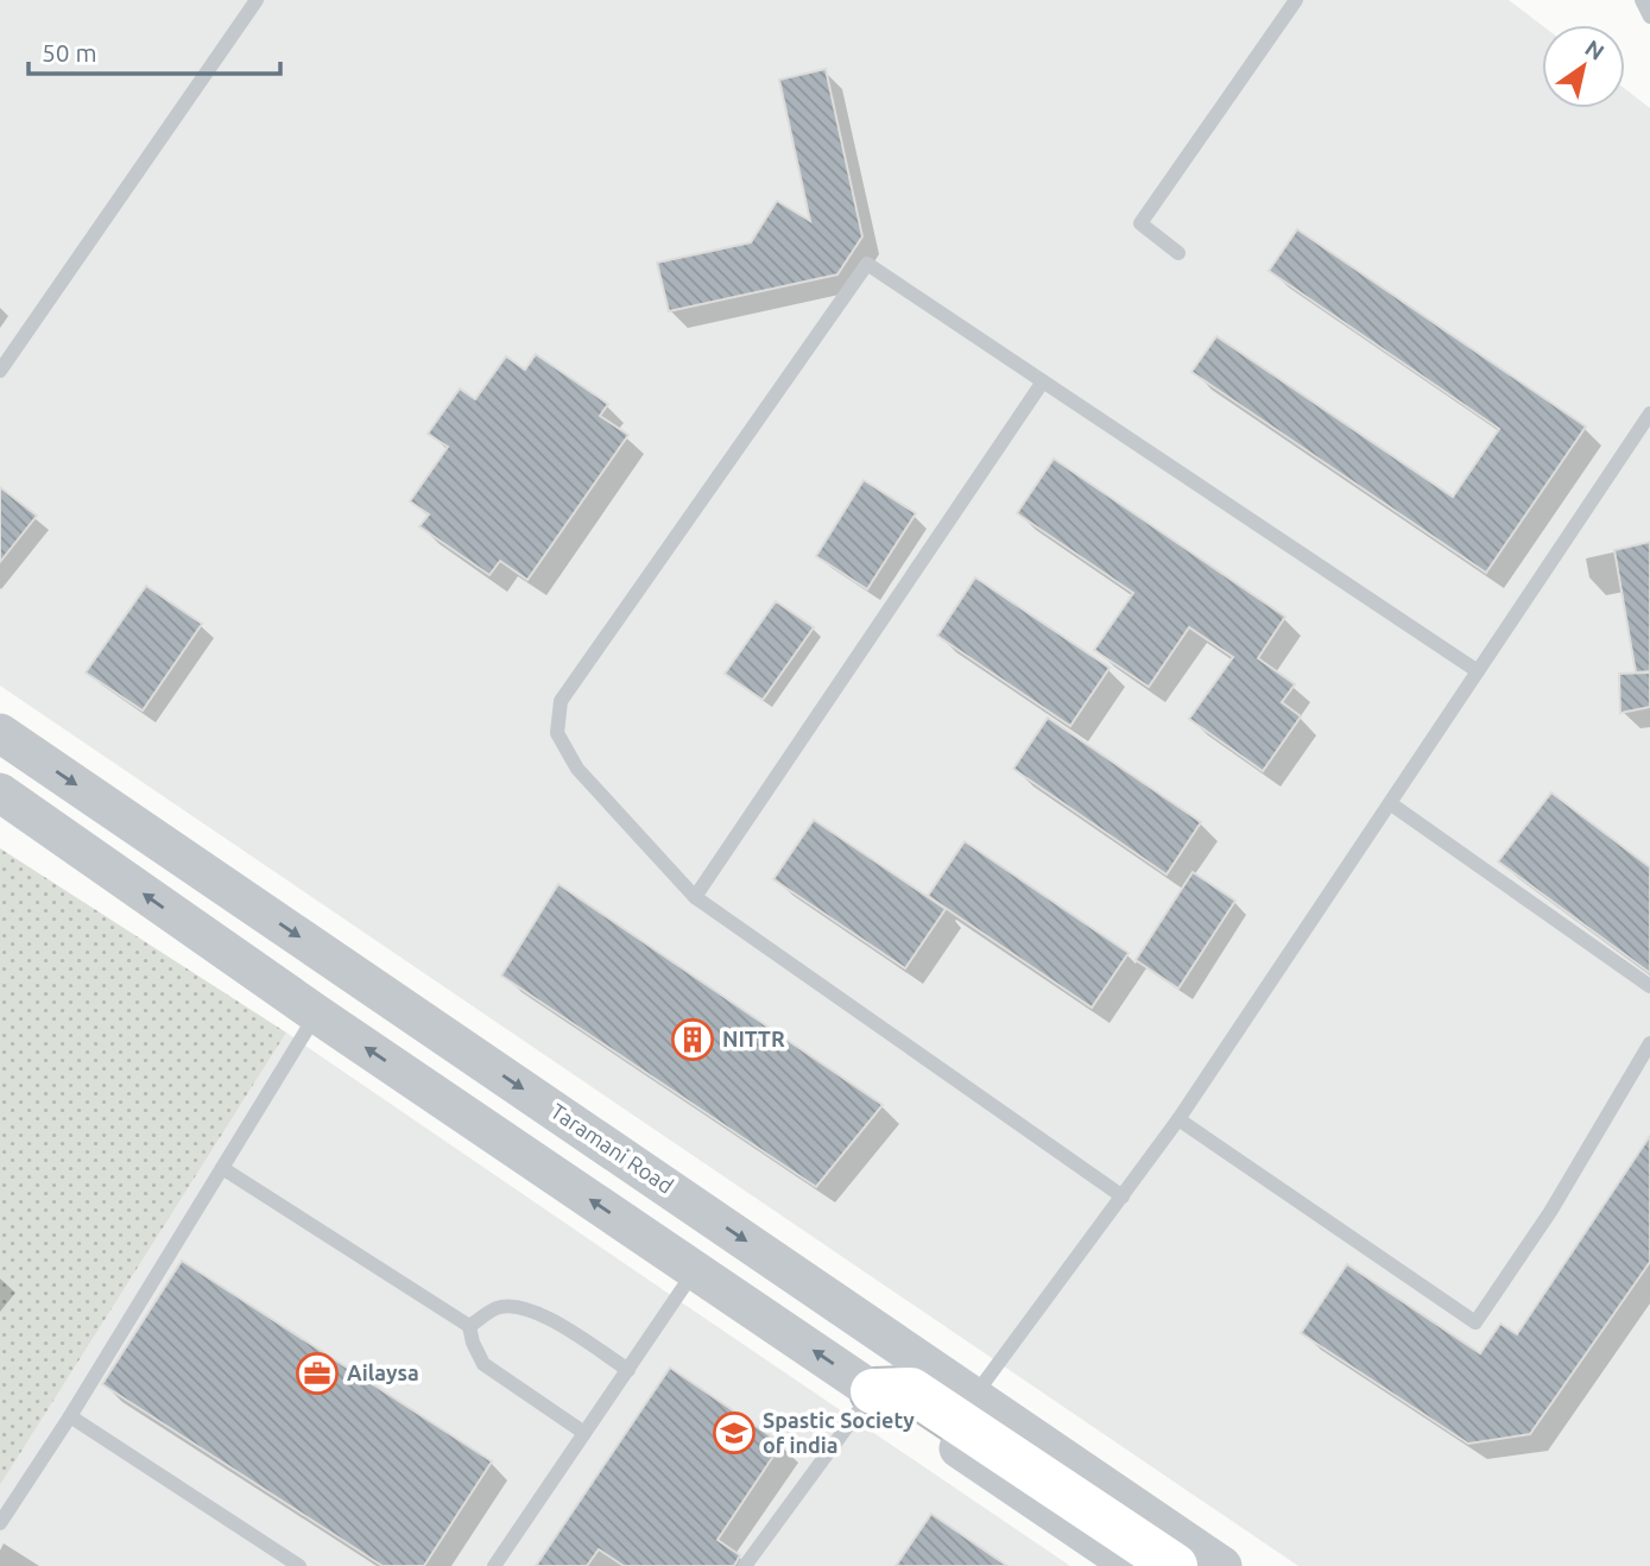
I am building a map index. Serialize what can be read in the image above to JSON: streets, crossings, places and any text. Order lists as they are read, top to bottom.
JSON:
{
  "streets": {
    "street": ["Taramani Road"]
  },
  "places": {
    "building": ["NITTR"],
    "office": ["Ailaysa"],
    "school or university": ["Spastic Society of india"]
  },
  "scale_bar": "50 m",
  "north": "top right"
}
